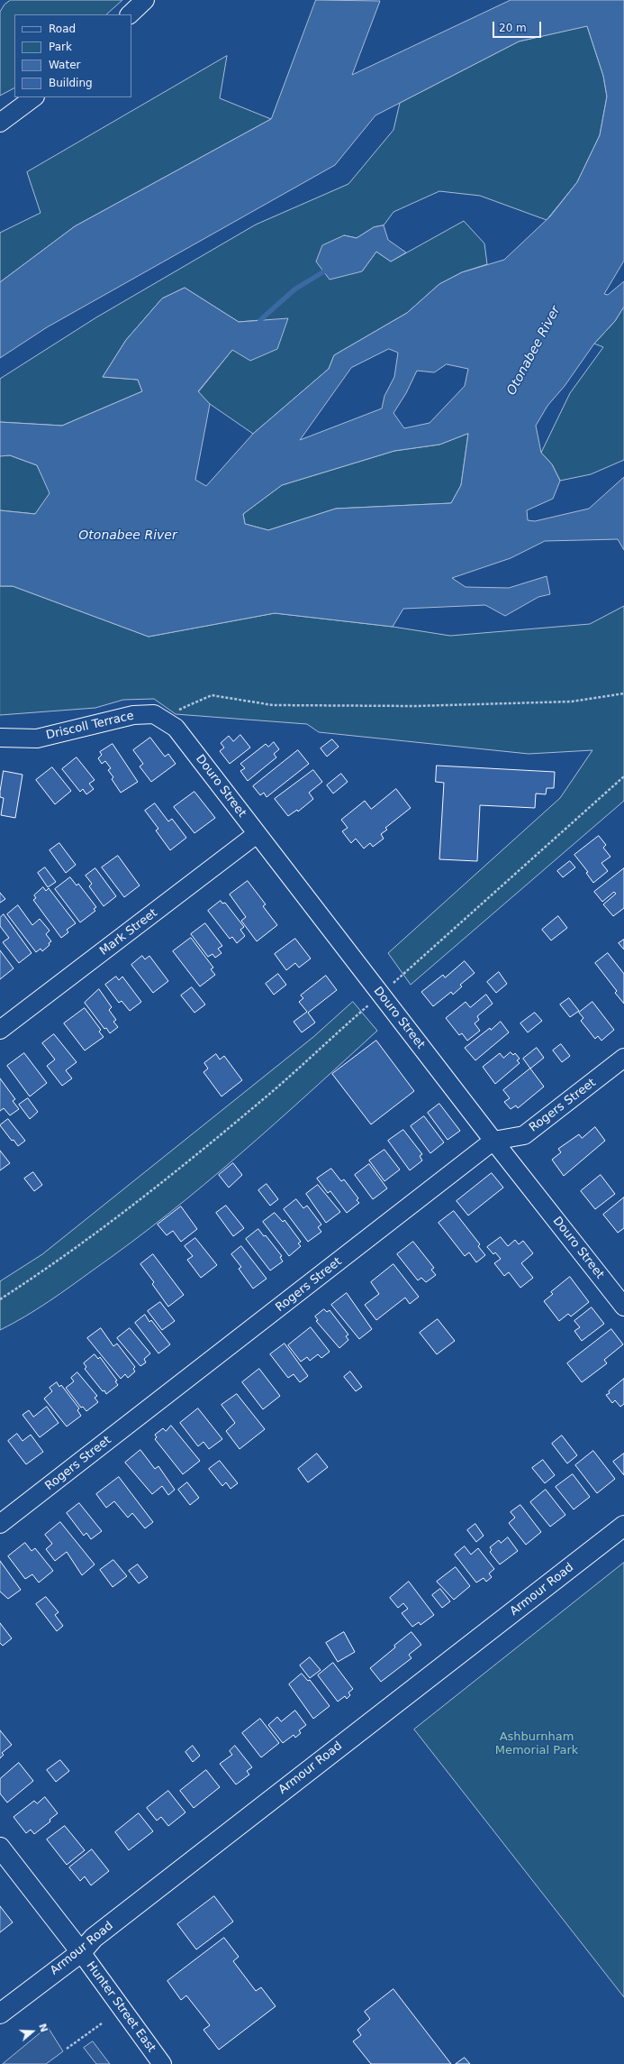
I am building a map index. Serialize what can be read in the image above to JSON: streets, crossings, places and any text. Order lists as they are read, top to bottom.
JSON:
{
  "streets": {
    "main road": ["Armour Road", "Hunter Street East"],
    "street": [
      "Driscoll Terrace",
      "Douro Street",
      "Mark Street",
      "Rogers Street"
    ]
  },
  "crossings": [
    ["Driscoll Terrace", "Douro Street"],
    ["Douro Street", "Mark Street"],
    ["Douro Street", "Rogers Street"],
    ["Armour Road", "Hunter Street East"]
  ],
  "water": ["Otonabee River"],
  "parks": ["Ashburnham Memorial Park"],
  "legend": [
    "Road",
    "Park",
    "Water",
    "Building"
  ],
  "scale_bar": "20 m",
  "north": "right"
}
